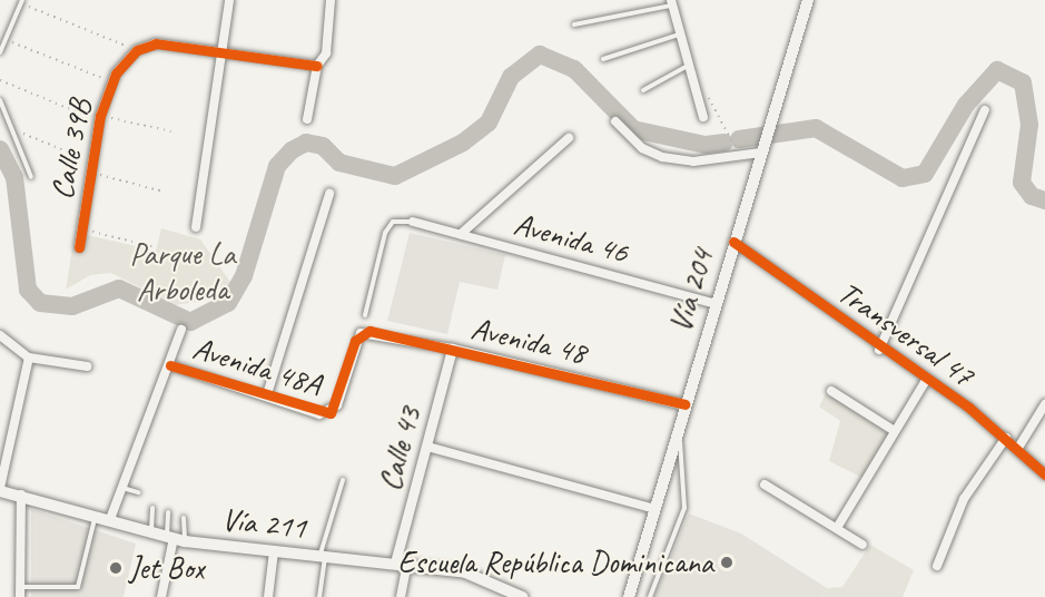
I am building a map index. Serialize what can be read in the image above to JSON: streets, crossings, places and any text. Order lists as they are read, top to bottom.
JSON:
{
  "streets": {
    "main road": ["Vía 204", "Vía 211"],
    "street": [
      "Calle 39B",
      "Avenida 46",
      "Transversal 47",
      "Avenida 48",
      "Avenida 48A",
      "Calle 43"
    ]
  },
  "crossings": [
    ["Avenida 46", "Vía 204"],
    ["Vía 204", "Transversal 47"],
    ["Vía 204", "Avenida 48"],
    ["Avenida 48", "Avenida 48A"],
    ["Avenida 48", "Calle 43"],
    ["Calle 43", "Vía 211"]
  ],
  "parks": ["Parque La Arboleda"],
  "places": ["Escuela República Dominicana", "Jet Box"]
}
